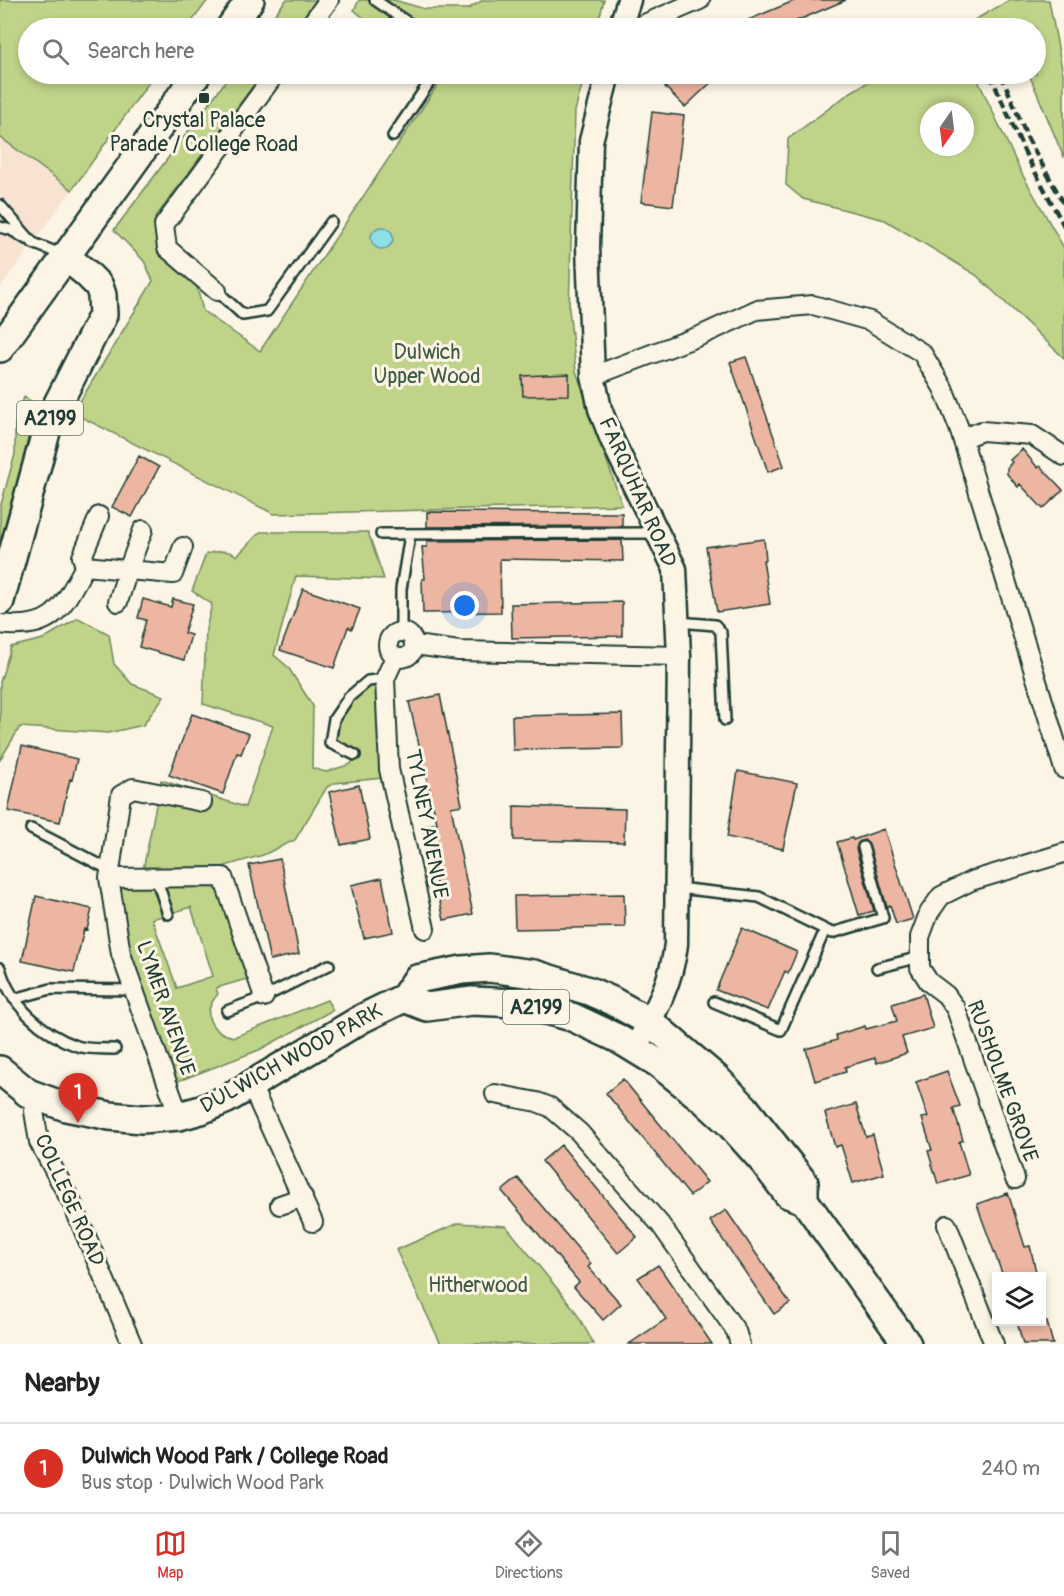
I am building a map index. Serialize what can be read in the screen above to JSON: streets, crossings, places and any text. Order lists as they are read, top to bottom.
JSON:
{
  "streets": {
    "main road": ["A2199", "DULWICH WOOD PARK"],
    "street": [
      "FARQUHAR ROAD",
      "TYLNEY AVENUE",
      "LYMER AVENUE",
      "RUSHOLME GROVE",
      "COLLEGE ROAD"
    ]
  },
  "crossings": [
    ["A2199", "DULWICH WOOD PARK"],
    ["A2199", "COLLEGE ROAD"],
    ["FARQUHAR ROAD", "DULWICH WOOD PARK"],
    ["LYMER AVENUE", "DULWICH WOOD PARK"],
    ["DULWICH WOOD PARK", "COLLEGE ROAD"]
  ],
  "parks": ["Dulwich Upper Wood", "Hitherwood"],
  "places": {
    "transit": ["Crystal Palace Parade / College Road"]
  },
  "north": "bottom",
  "page": {
    "search": "Search here",
    "pins": "1",
    "heading": "Nearby",
    "list": [
      {
        "mark": "1",
        "name": "Dulwich Wood Park / College Road",
        "note": "Bus stop · Dulwich Wood Park",
        "value": "240 m"
      }
    ],
    "nav": ["Map", "Directions", "Saved"]
  }
}
